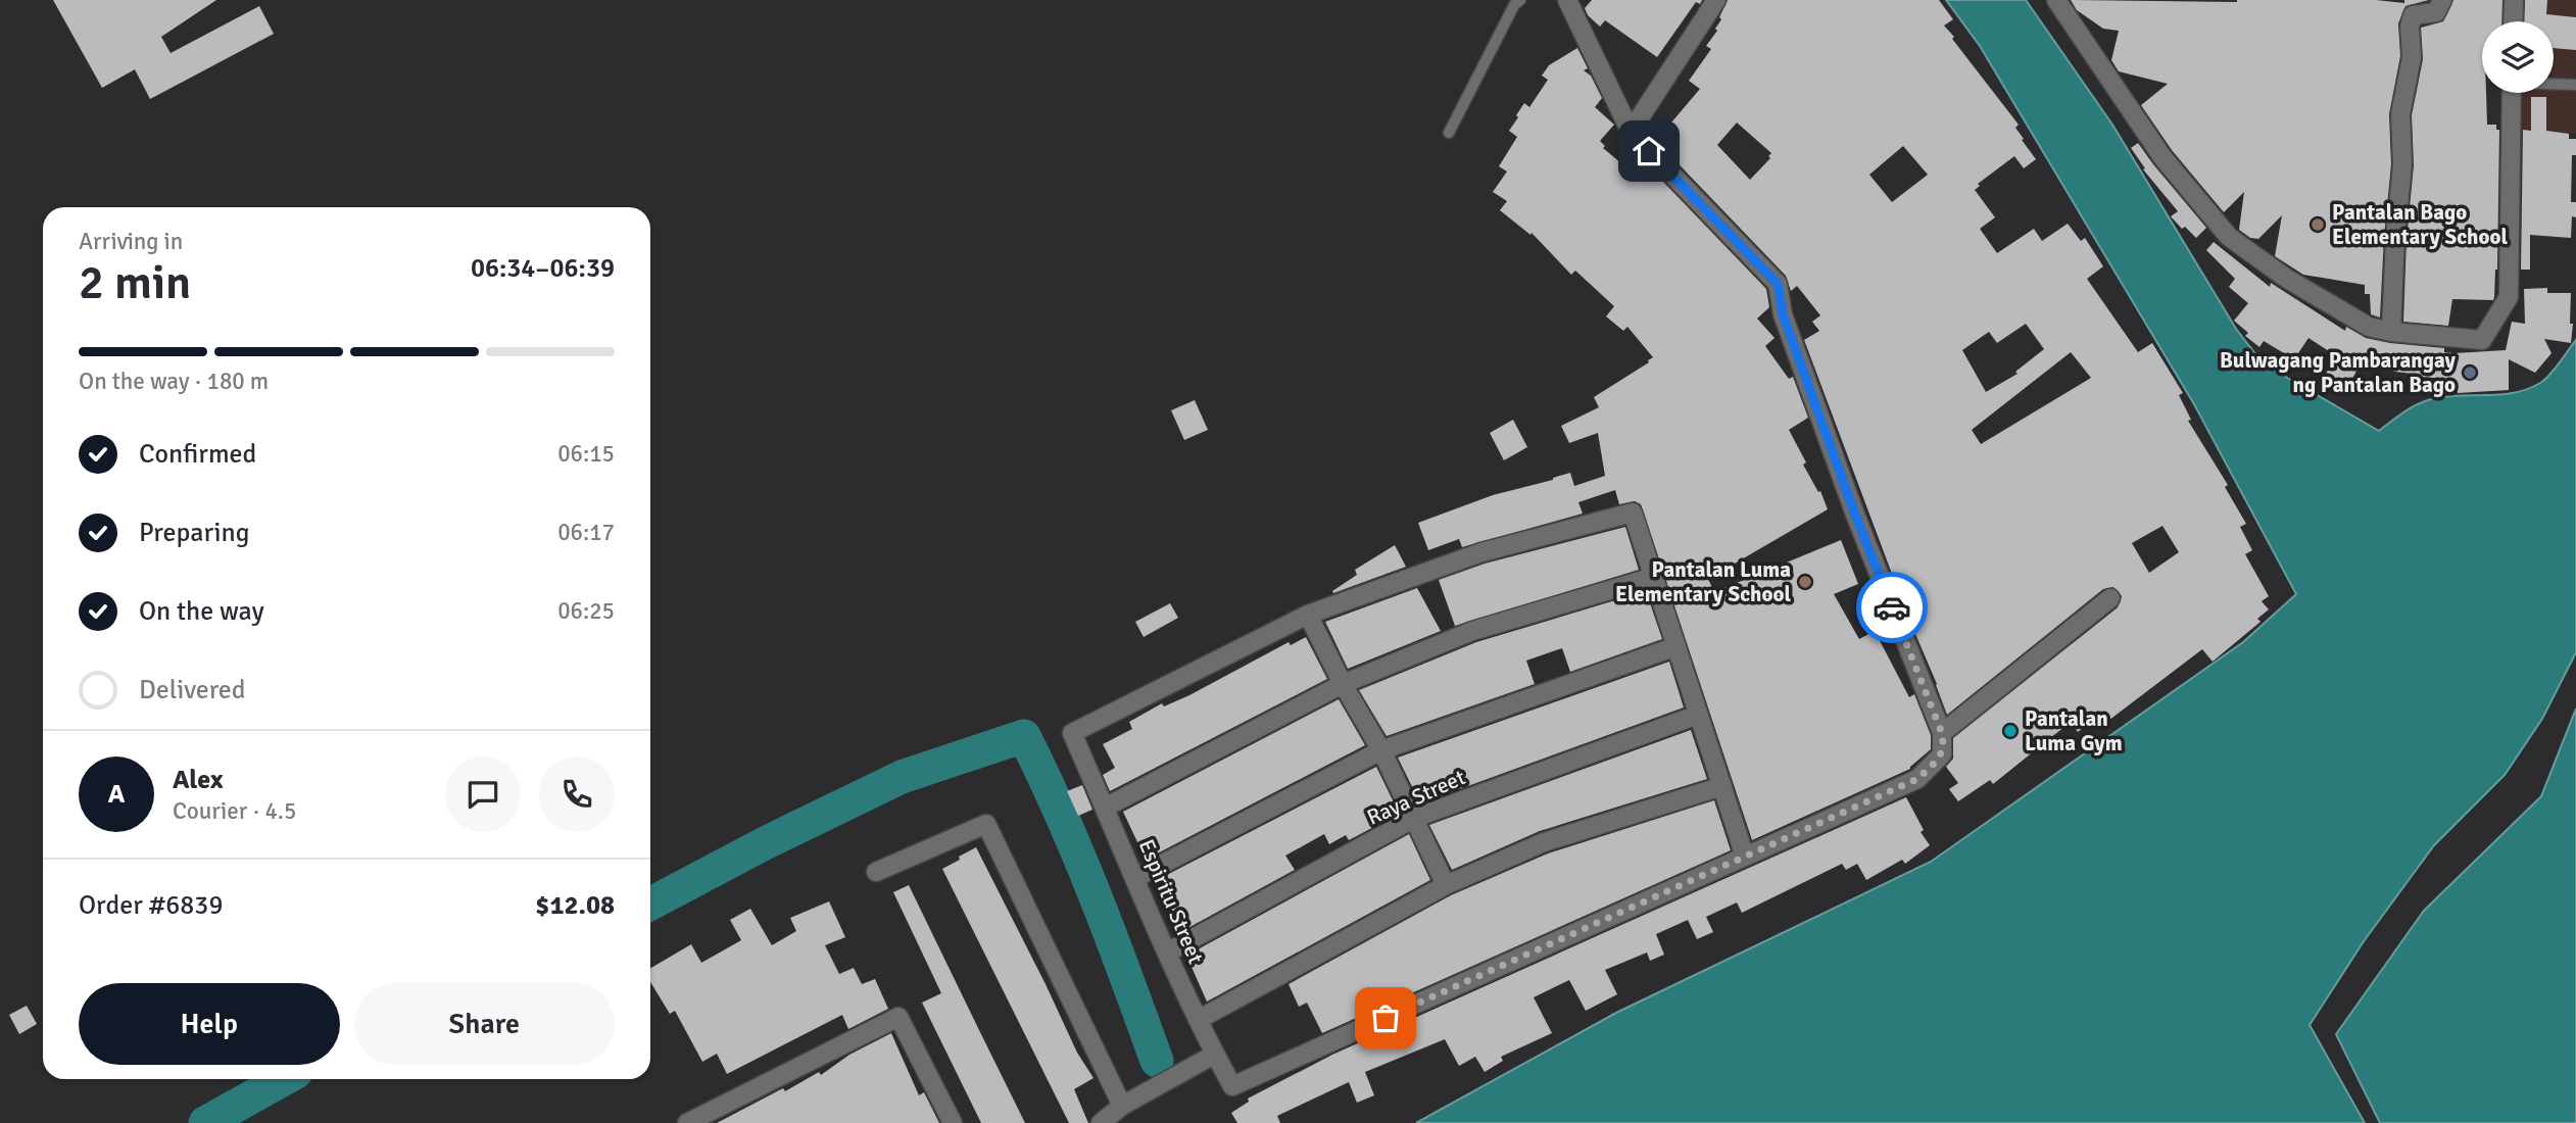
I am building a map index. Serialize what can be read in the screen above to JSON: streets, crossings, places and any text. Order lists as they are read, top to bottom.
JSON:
{
  "streets": {
    "street": ["Raya Street", "Espiritu Street"]
  },
  "crossings": [
    ["Raya Street", "Espiritu Street"]
  ],
  "places": [
    "Pantalan Bago Elementary School",
    "Bulwagang Pambarangay ng Pantalan Bago",
    "Pantalan Luma Elementary School",
    "Pantalan Luma Gym"
  ],
  "page": {
    "heading": ["2 min", "Arriving in", "06:34–06:39"],
    "panel": [
      "Alex",
      "Courier · 4.5",
      "Order #6839",
      "$12.08"
    ],
    "bar": "On the way · 180 m",
    "list": [
      ["Confirmed", "06:15"],
      ["Preparing", "06:17"],
      ["On the way", "06:25"],
      "Delivered"
    ],
    "round": "A",
    "buttons": ["Help", "Share"]
  }
}
